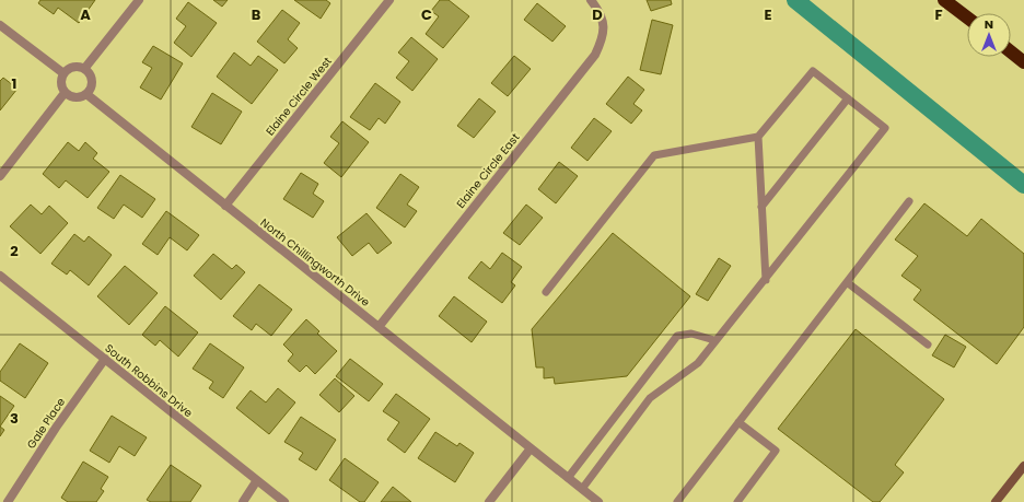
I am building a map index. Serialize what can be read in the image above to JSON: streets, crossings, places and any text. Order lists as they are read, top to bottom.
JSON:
{
  "streets": {
    "street": [
      "Elaine Circle West",
      "Elaine Circle East",
      "North Chillingworth Drive",
      "South Robbins Drive",
      "Gale Place"
    ]
  },
  "crossings": [
    ["Elaine Circle West", "North Chillingworth Drive"],
    ["Elaine Circle East", "North Chillingworth Drive"],
    ["South Robbins Drive", "Gale Place"]
  ],
  "north": "top",
  "grid": {
    "columns": [
      "A",
      "B",
      "C",
      "D",
      "E",
      "F"
    ],
    "rows": ["1", "2", "3"]
  }
}
